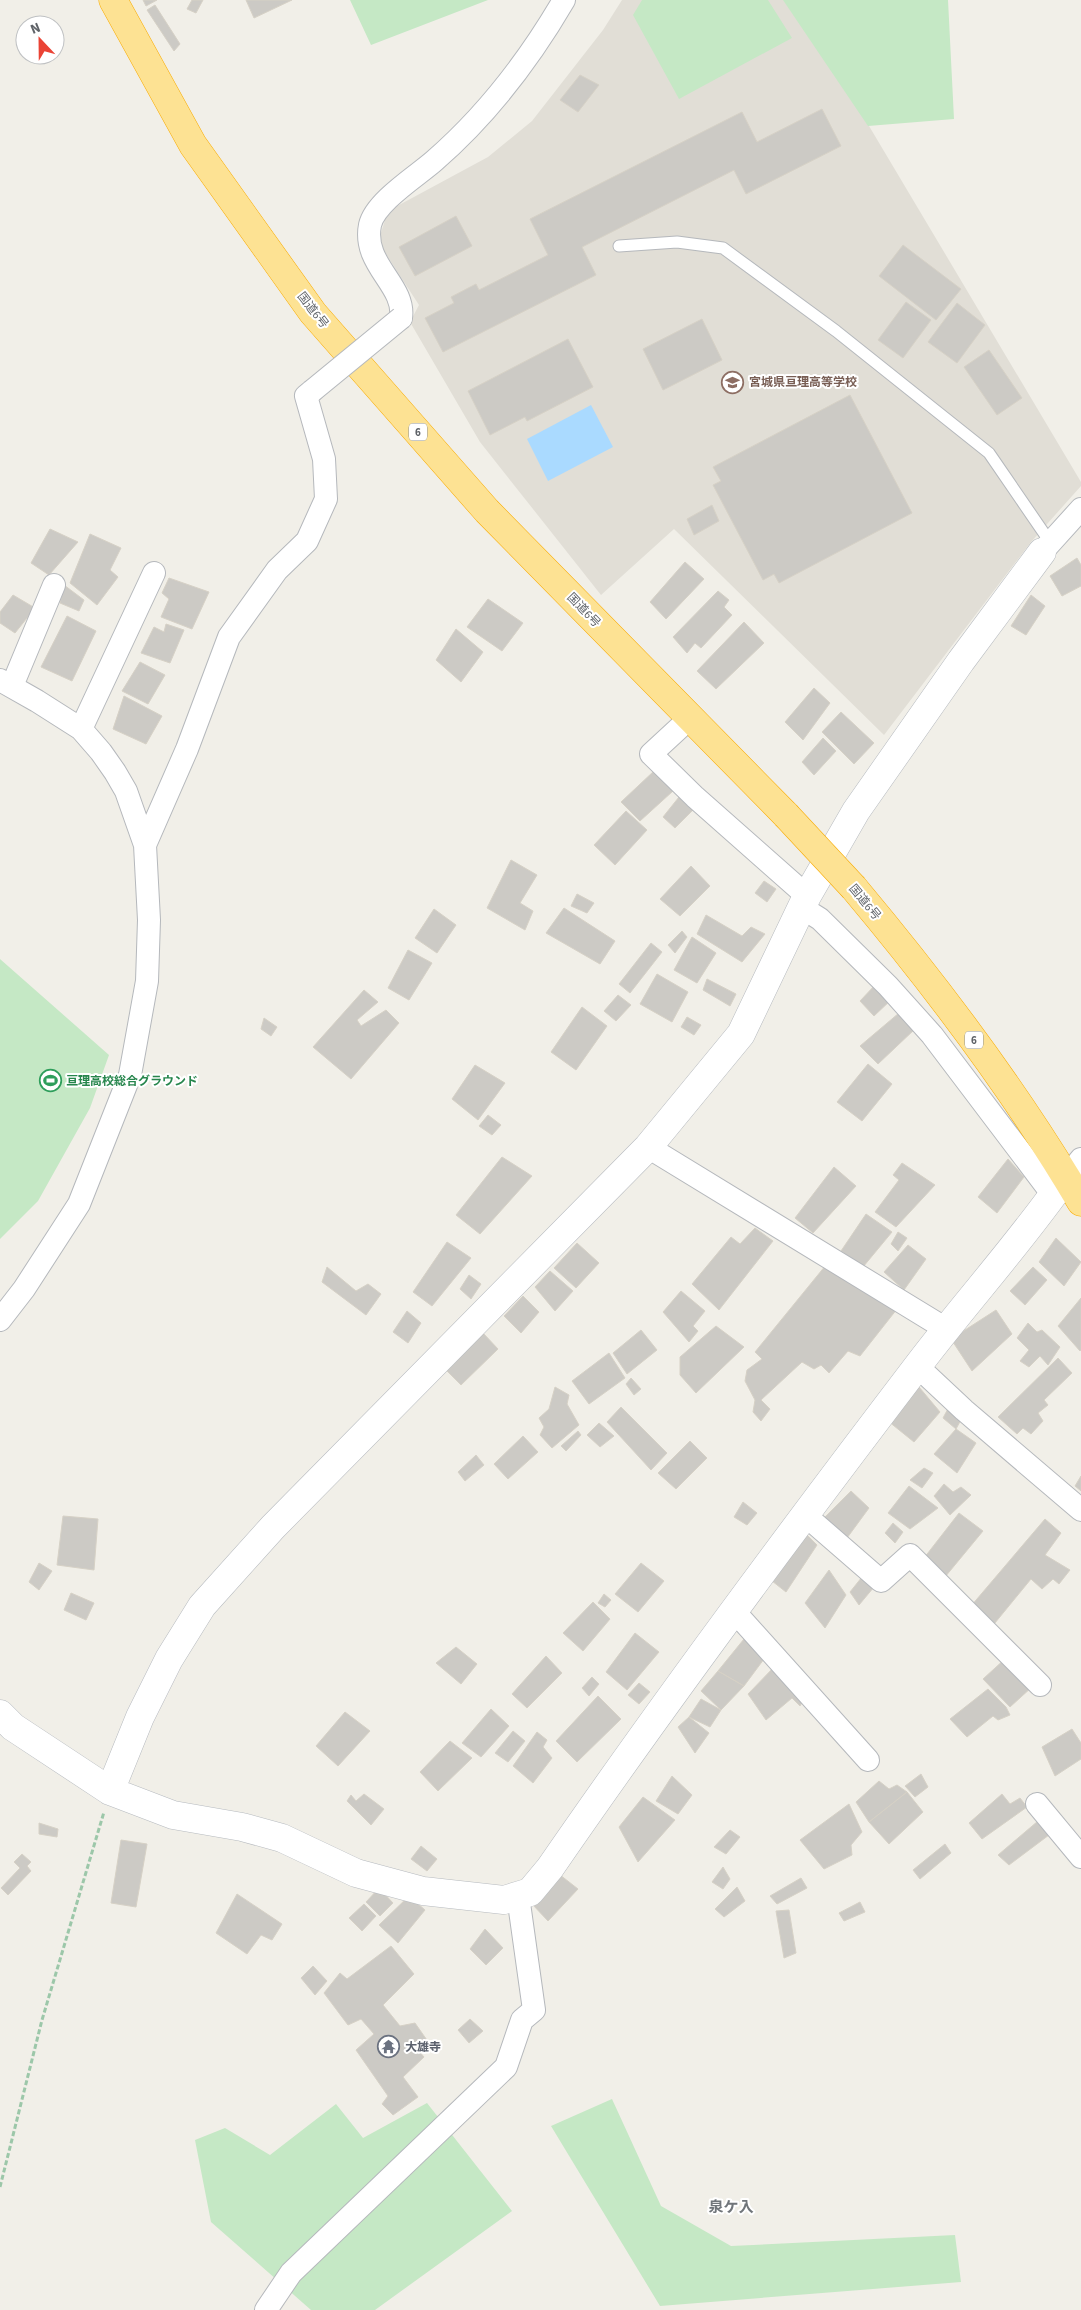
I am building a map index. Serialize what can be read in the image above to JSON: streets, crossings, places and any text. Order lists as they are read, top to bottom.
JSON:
{
  "streets": {
    "highway": ["国道6号", "6"]
  },
  "districts": ["泉ケ入"],
  "places": {
    "school or university": ["宮城県亘理高等学校"],
    "sports": ["亘理高校総合グラウンド"],
    "temple": ["大雄寺"]
  },
  "north": "top"
}
